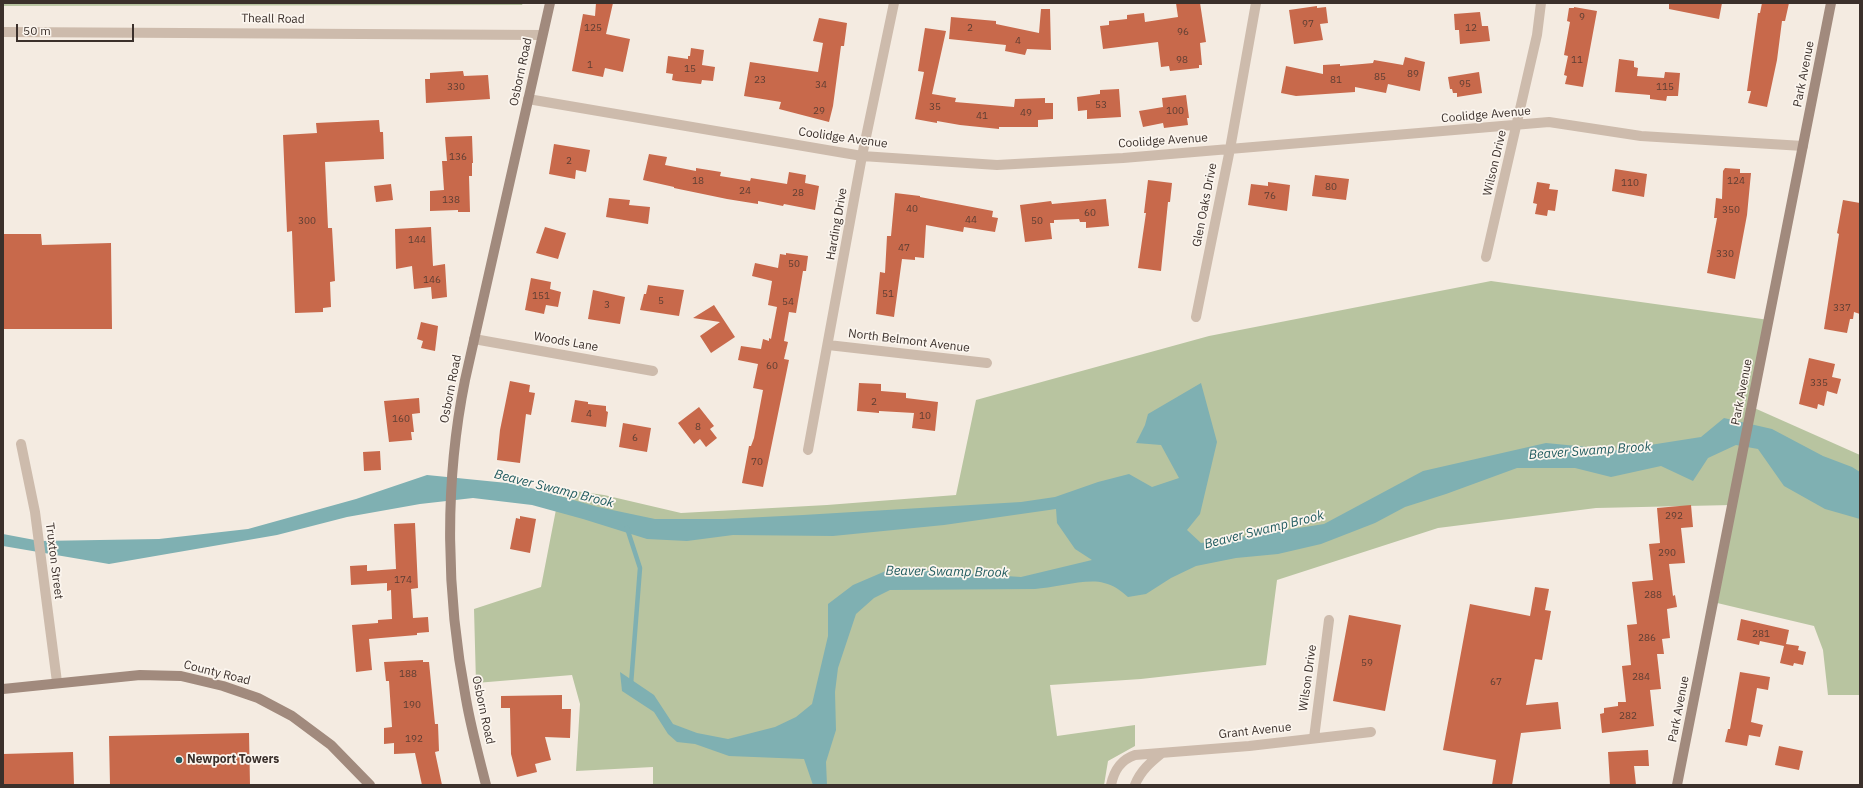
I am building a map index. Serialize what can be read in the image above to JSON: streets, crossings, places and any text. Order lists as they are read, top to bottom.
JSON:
{
  "streets": {
    "street": [
      "Theall Road",
      "Osborn Road",
      "Park Avenue",
      "Coolidge Avenue",
      "Wilson Drive",
      "Glen Oaks Drive",
      "Harding Drive",
      "North Belmont Avenue",
      "Woods Lane",
      "Truxton Street",
      "County Road",
      "Grant Avenue"
    ]
  },
  "crossings": [
    ["Theall Road", "Osborn Road"],
    ["Osborn Road", "Coolidge Avenue"],
    ["Osborn Road", "Woods Lane"],
    ["Park Avenue", "Coolidge Avenue"],
    ["Coolidge Avenue", "Wilson Drive"],
    ["Coolidge Avenue", "Glen Oaks Drive"],
    ["Coolidge Avenue", "Harding Drive"],
    ["Wilson Drive", "Grant Avenue"],
    ["Harding Drive", "North Belmont Avenue"],
    ["Truxton Street", "County Road"]
  ],
  "water": ["Beaver Swamp Brook"],
  "places": ["Newport Towers"],
  "house_numbers": [
    "9",
    "97",
    "125",
    "2",
    "12",
    "96",
    "4",
    "98",
    "11",
    "1",
    "15",
    "89",
    "85",
    "23",
    "81",
    "95",
    "34",
    "330",
    "115",
    "53",
    "35",
    "29",
    "100",
    "49",
    "41",
    "136",
    "2",
    "18",
    "124",
    "110",
    "80",
    "24",
    "28",
    "76",
    "138",
    "40",
    "350",
    "60",
    "44",
    "300",
    "50",
    "144",
    "47",
    "330",
    "50",
    "146",
    "51",
    "151",
    "5",
    "54",
    "3",
    "337",
    "60",
    "335",
    "2",
    "4",
    "10",
    "160",
    "8",
    "6",
    "70",
    "292",
    "290",
    "174",
    "288",
    "281",
    "286",
    "59",
    "188",
    "284",
    "67",
    "190",
    "282",
    "192"
  ],
  "scale_bar": "50 m"
}
